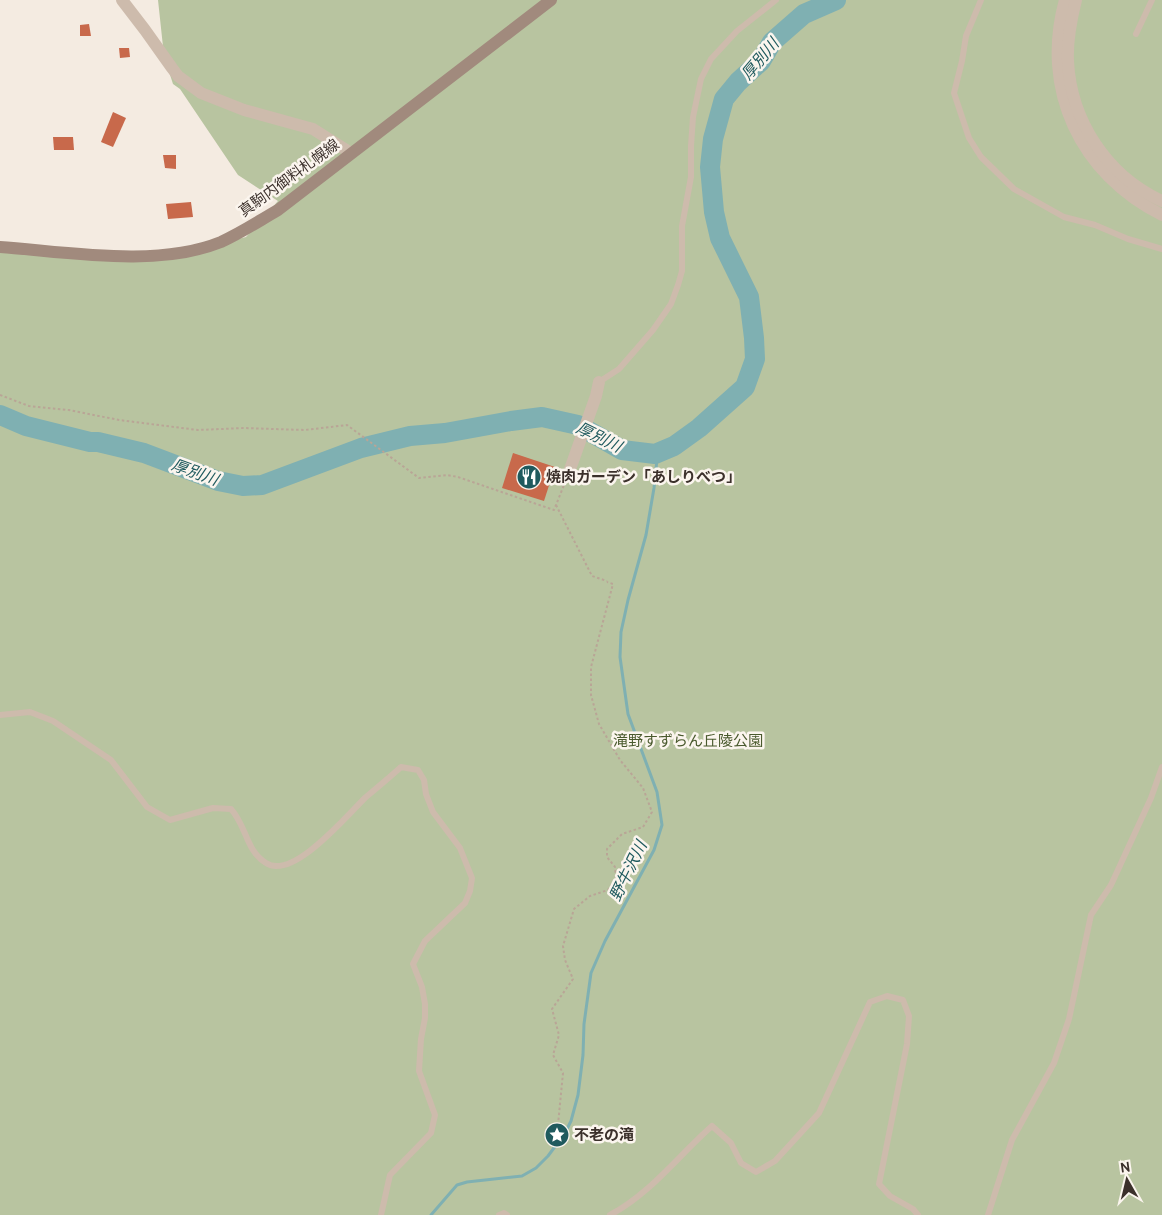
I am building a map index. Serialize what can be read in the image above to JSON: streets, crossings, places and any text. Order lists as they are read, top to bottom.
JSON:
{
  "streets": {
    "main road": ["真駒内御料札幌線"]
  },
  "water": ["厚別川", "野牛沢川"],
  "parks": ["滝野すずらん丘陵公園"],
  "places": {
    "restaurant": ["焼肉ガーデン「あしりべつ」"],
    "place": ["不老の滝"]
  },
  "north": "top"
}
